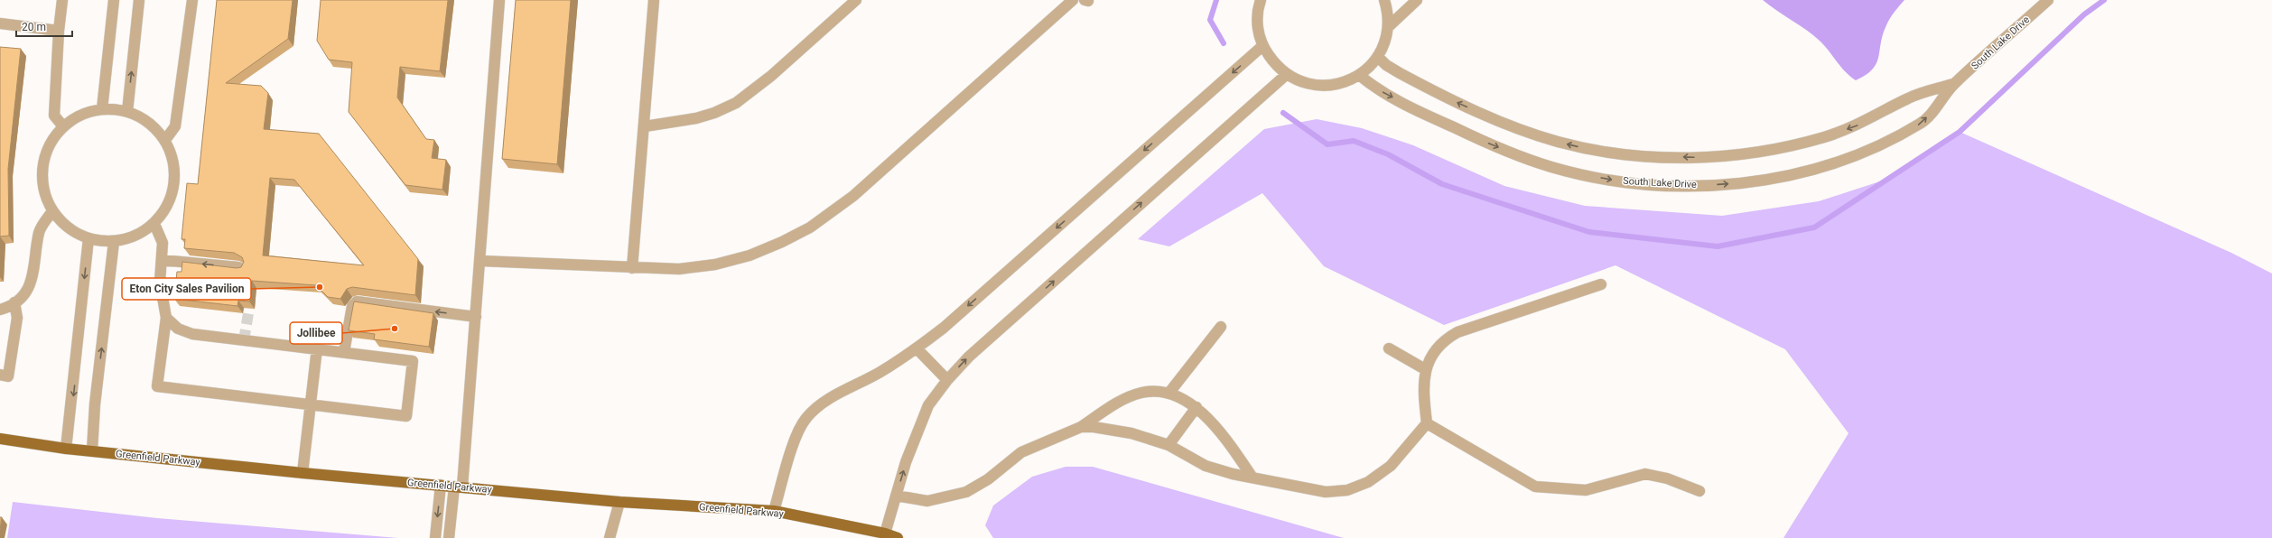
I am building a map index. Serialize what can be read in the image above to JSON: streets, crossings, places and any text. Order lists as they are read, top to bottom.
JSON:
{
  "streets": {
    "main road": ["Greenfield Parkway"],
    "street": ["South Lake Drive"]
  },
  "places": ["Eton City Sales Pavilion", "Jollibee"],
  "scale_bar": "20 m"
}
